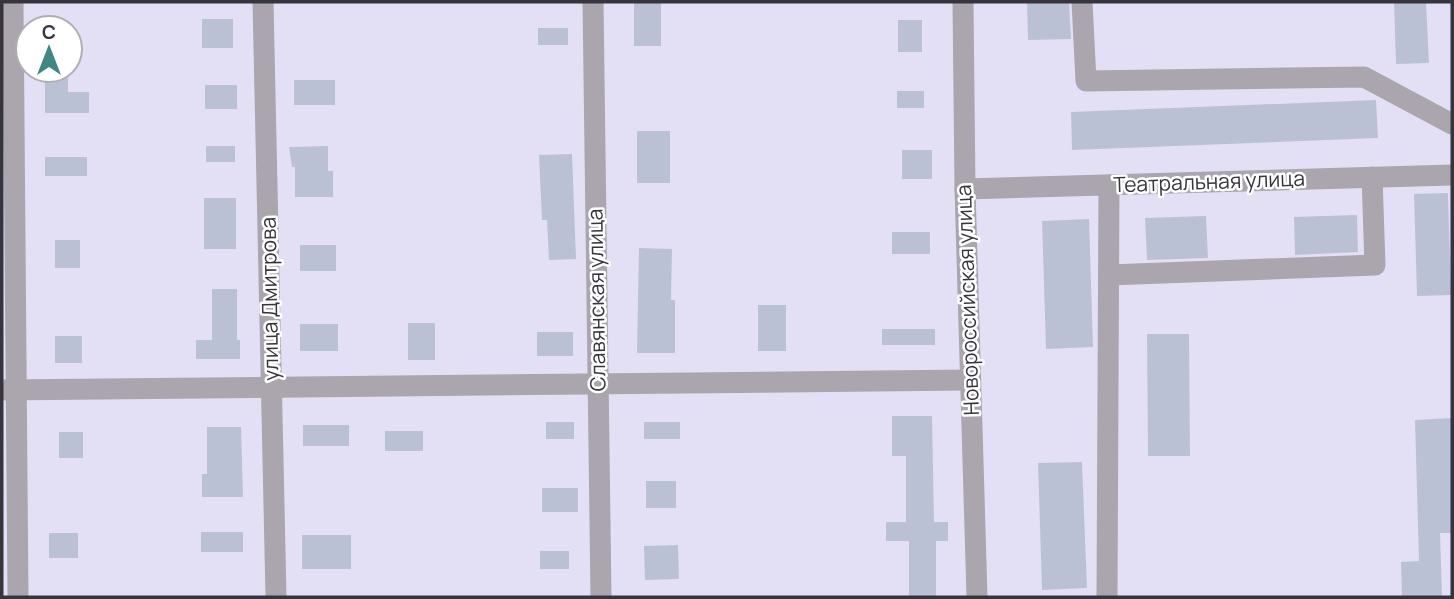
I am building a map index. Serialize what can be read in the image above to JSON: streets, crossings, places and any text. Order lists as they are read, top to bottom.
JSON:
{
  "streets": {
    "street": [
      "Театральная улица",
      "улица Дмитрова",
      "Славянская улица",
      "Новороссийская улица"
    ]
  },
  "crossings": [
    ["Театральная улица", "Новороссийская улица"]
  ],
  "north": "top"
}
